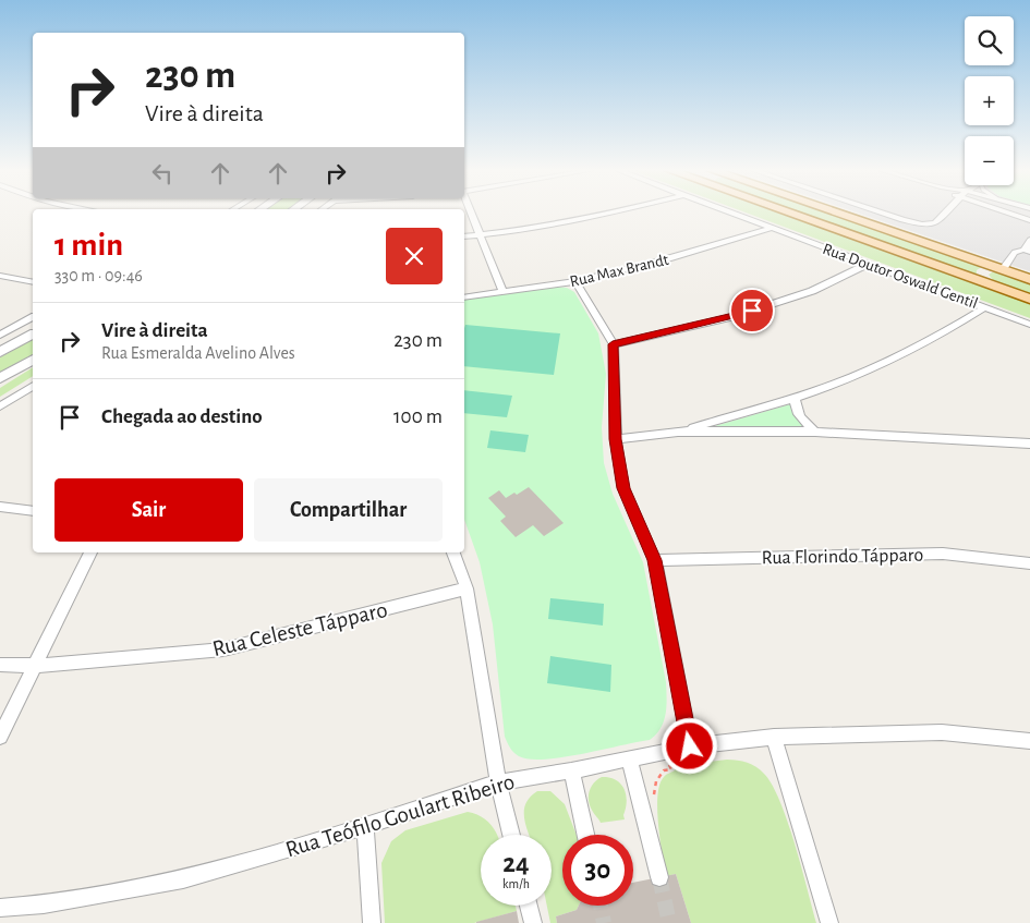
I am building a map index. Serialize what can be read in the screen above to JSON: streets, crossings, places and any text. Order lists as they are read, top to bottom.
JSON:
{
  "streets": {
    "street": [
      "Rua Max Brandt",
      "Rua Doutor Oswald Gentil",
      "Rua Florindo Tápparo",
      "Rua Celeste Tápparo",
      "Rua Teófilo Goulart Ribeiro"
    ]
  },
  "crossings": [
    ["Rua Max Brandt", "Rua Doutor Oswald Gentil"]
  ],
  "page": {
    "map_buttons": ["+", "−"],
    "turn": ["230 m", "Vire à direita"],
    "heading": ["1 min", "330 m · 09:46"],
    "list": [
      {
        "name": "Vire à direita",
        "note": "Rua Esmeralda Avelino Alves",
        "value": "230 m"
      },
      {
        "name": "Chegada ao destino",
        "value": "100 m"
      }
    ],
    "buttons": ["Sair", "Compartilhar"],
    "speed": "24 km/h",
    "limit": "30"
  }
}
